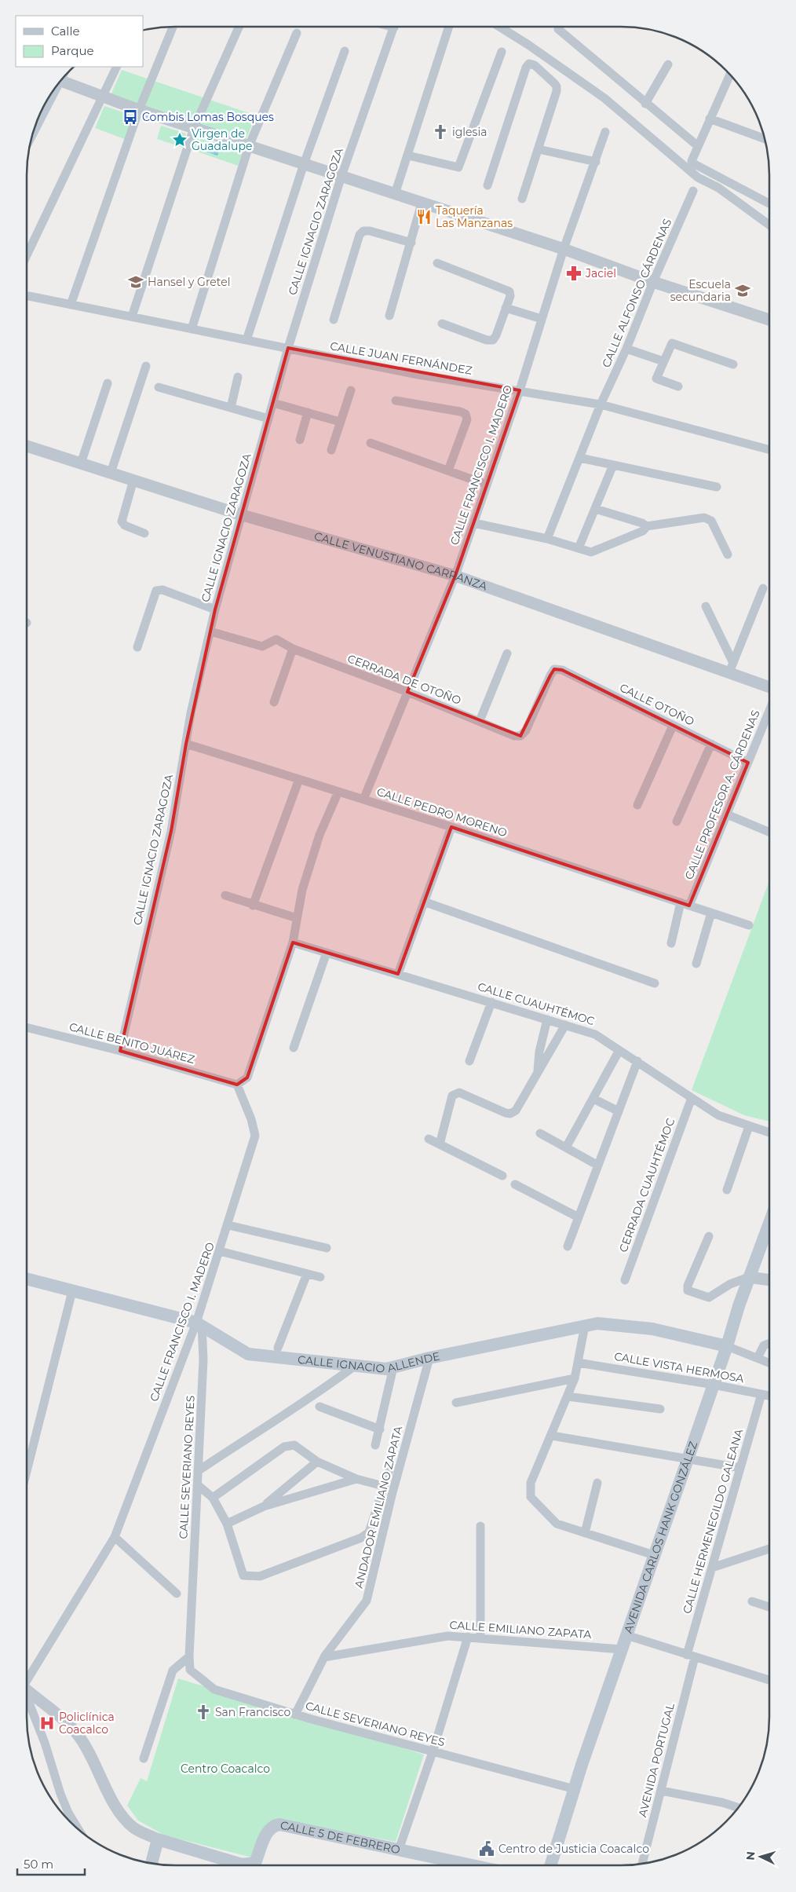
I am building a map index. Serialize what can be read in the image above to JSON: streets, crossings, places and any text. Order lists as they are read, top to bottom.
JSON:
{
  "streets": {
    "main road": ["CALLE IGNACIO ALLENDE", "AVENIDA CARLOS HANK GONZÁLEZ", "CALLE 5 DE FEBRERO"],
    "street": [
      "CALLE IGNACIO ZARAGOZA",
      "CALLE ALFONSO CÁRDENAS",
      "CALLE JUAN FERNÁNDEZ",
      "CALLE FRANCISCO I. MADERO",
      "CALLE VENUSTIANO CARRANZA",
      "CERRADA DE OTOÑO",
      "CALLE OTOÑO",
      "CALLE PROFESOR A. CÁRDENAS",
      "CALLE PEDRO MORENO",
      "CALLE CUAUHTÉMOC",
      "CALLE BENITO JUÁREZ",
      "CERRADA CUAUHTÉMOC",
      "CALLE VISTA HERMOSA",
      "CALLE SEVERIANO REYES",
      "ANDADOR EMILIANO ZAPATA",
      "CALLE HERMENEGILDO GALEANA",
      "CALLE EMILIANO ZAPATA",
      "AVENIDA PORTUGAL"
    ]
  },
  "crossings": [
    ["CALLE IGNACIO ZARAGOZA", "CALLE JUAN FERNÁNDEZ"],
    ["CALLE IGNACIO ZARAGOZA", "CALLE VENUSTIANO CARRANZA"],
    ["CALLE IGNACIO ZARAGOZA", "CERRADA DE OTOÑO"],
    ["CALLE IGNACIO ZARAGOZA", "CALLE PEDRO MORENO"],
    ["CALLE IGNACIO ZARAGOZA", "CALLE BENITO JUÁREZ"],
    ["CALLE ALFONSO CÁRDENAS", "CALLE JUAN FERNÁNDEZ"],
    ["CALLE JUAN FERNÁNDEZ", "CALLE FRANCISCO I. MADERO"],
    ["CALLE FRANCISCO I. MADERO", "CALLE VENUSTIANO CARRANZA"],
    ["CALLE FRANCISCO I. MADERO", "CERRADA DE OTOÑO"],
    ["CALLE FRANCISCO I. MADERO", "CALLE PEDRO MORENO"],
    ["CALLE FRANCISCO I. MADERO", "CALLE BENITO JUÁREZ"],
    ["CALLE FRANCISCO I. MADERO", "CALLE IGNACIO ALLENDE"],
    ["CALLE FRANCISCO I. MADERO", "CALLE SEVERIANO REYES"],
    ["CERRADA DE OTOÑO", "CALLE OTOÑO"],
    ["CALLE OTOÑO", "CALLE PROFESOR A. CÁRDENAS"],
    ["CALLE PROFESOR A. CÁRDENAS", "CALLE PEDRO MORENO"],
    ["CALLE CUAUHTÉMOC", "CERRADA CUAUHTÉMOC"],
    ["CALLE IGNACIO ALLENDE", "CALLE SEVERIANO REYES"],
    ["CALLE IGNACIO ALLENDE", "ANDADOR EMILIANO ZAPATA"],
    ["CALLE IGNACIO ALLENDE", "AVENIDA CARLOS HANK GONZÁLEZ"],
    ["CALLE VISTA HERMOSA", "CALLE HERMENEGILDO GALEANA"],
    ["CALLE VISTA HERMOSA", "AVENIDA CARLOS HANK GONZÁLEZ"],
    ["CALLE SEVERIANO REYES", "ANDADOR EMILIANO ZAPATA"],
    ["CALLE SEVERIANO REYES", "AVENIDA CARLOS HANK GONZÁLEZ"],
    ["ANDADOR EMILIANO ZAPATA", "CALLE EMILIANO ZAPATA"],
    ["CALLE HERMENEGILDO GALEANA", "AVENIDA PORTUGAL"],
    ["AVENIDA CARLOS HANK GONZÁLEZ", "CALLE EMILIANO ZAPATA"]
  ],
  "parks": ["Centro Coacalco"],
  "places": {
    "bus stop": ["Combis Lomas Bosques"],
    "church": ["iglesia", "San Francisco"],
    "place": ["Virgen de Guadalupe"],
    "restaurant": ["Taquería Las Manzanas"],
    "pharmacy": ["Jaciel"],
    "school or university": ["Hansel y Gretel", "Escuela secundaria"],
    "hospital": ["Policlínica Coacalco"],
    "public building": ["Centro de Justicia Coacalco"]
  },
  "legend": ["Calle", "Parque"],
  "scale_bar": "50 m",
  "north": "left"
}
